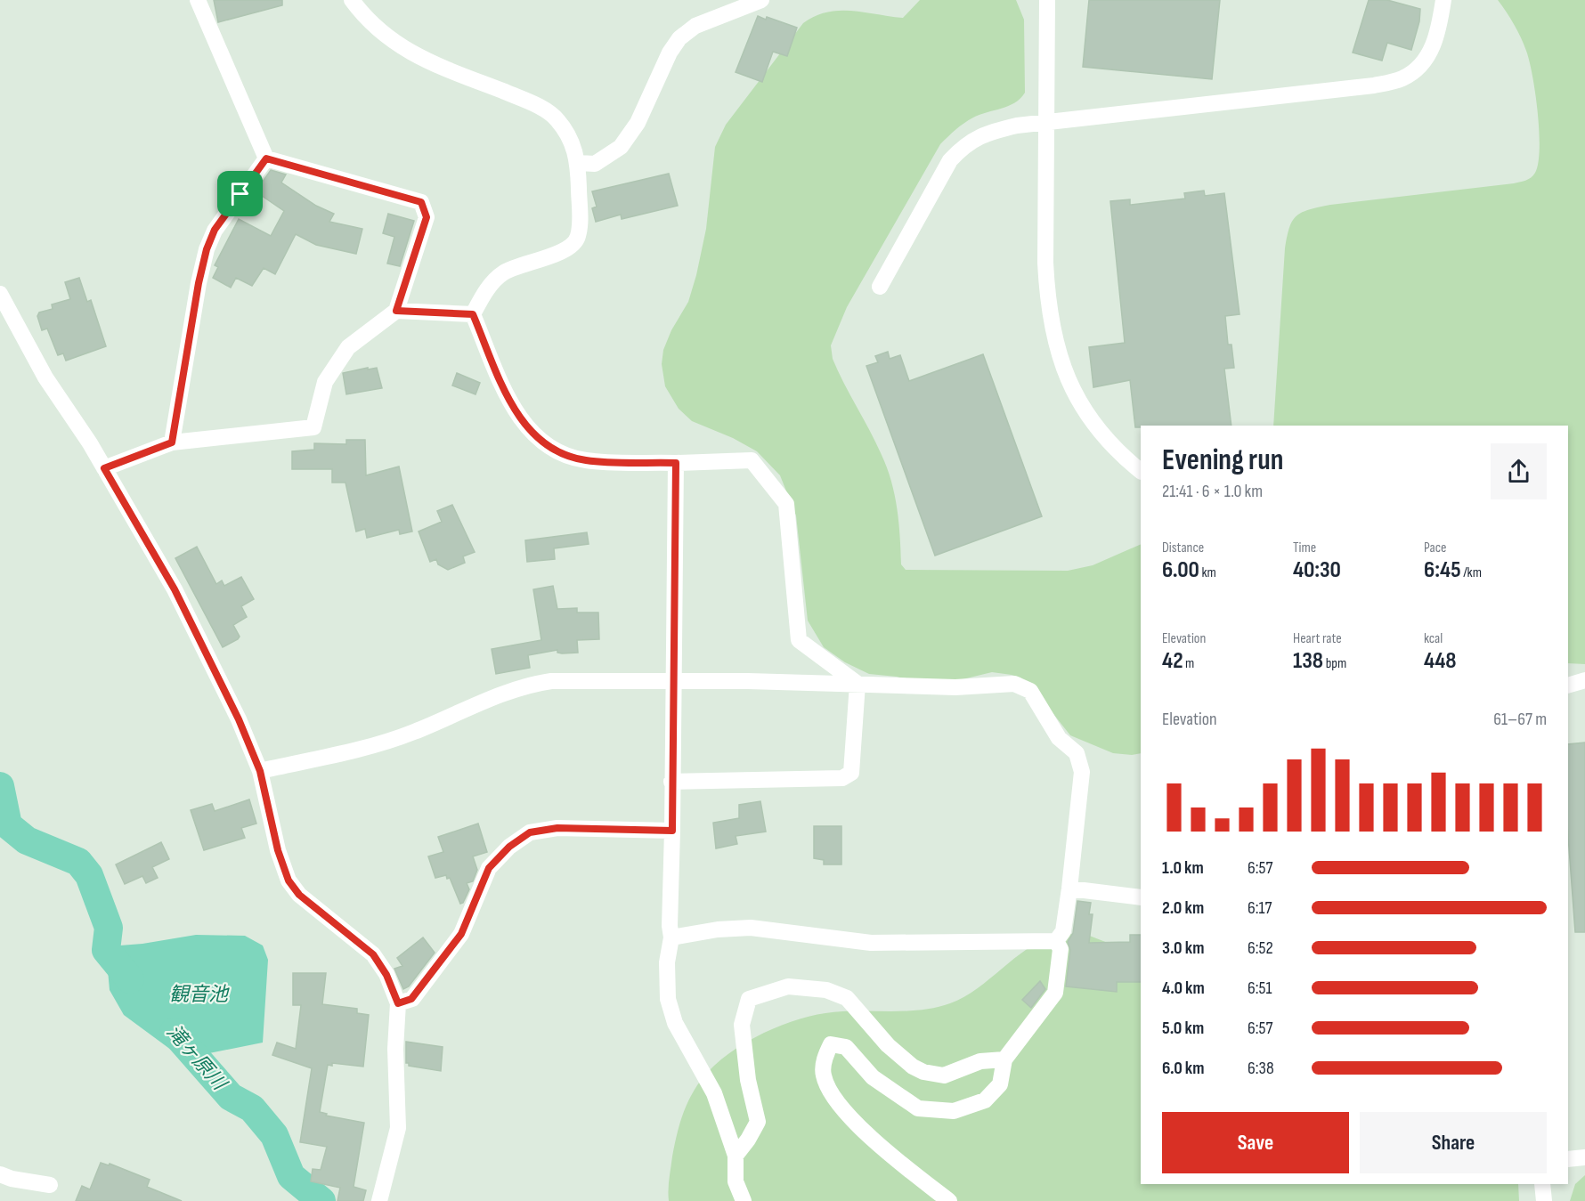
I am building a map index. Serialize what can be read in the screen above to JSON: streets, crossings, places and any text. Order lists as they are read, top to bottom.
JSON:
{
  "water": ["観音池", "滝ヶ原川"],
  "page": {
    "heading": ["Evening run", "21:41 · 6 × 1.0 km"],
    "stats": [
      ["Distance", "6.00 km"],
      ["Time", "40:30"],
      ["Pace", "6:45 /km"],
      ["Elevation", "42 m"],
      ["Heart rate", "138 bpm"],
      ["kcal", "448"]
    ],
    "chart": ["Elevation", "61–67 m"],
    "list": [
      {
        "name": "1.0 km",
        "note": "6:57"
      },
      {
        "name": "2.0 km",
        "note": "6:17"
      },
      {
        "name": "3.0 km",
        "note": "6:52"
      },
      {
        "name": "4.0 km",
        "note": "6:51"
      },
      {
        "name": "5.0 km",
        "note": "6:57"
      },
      {
        "name": "6.0 km",
        "note": "6:38"
      }
    ],
    "buttons": ["Save", "Share"]
  }
}
